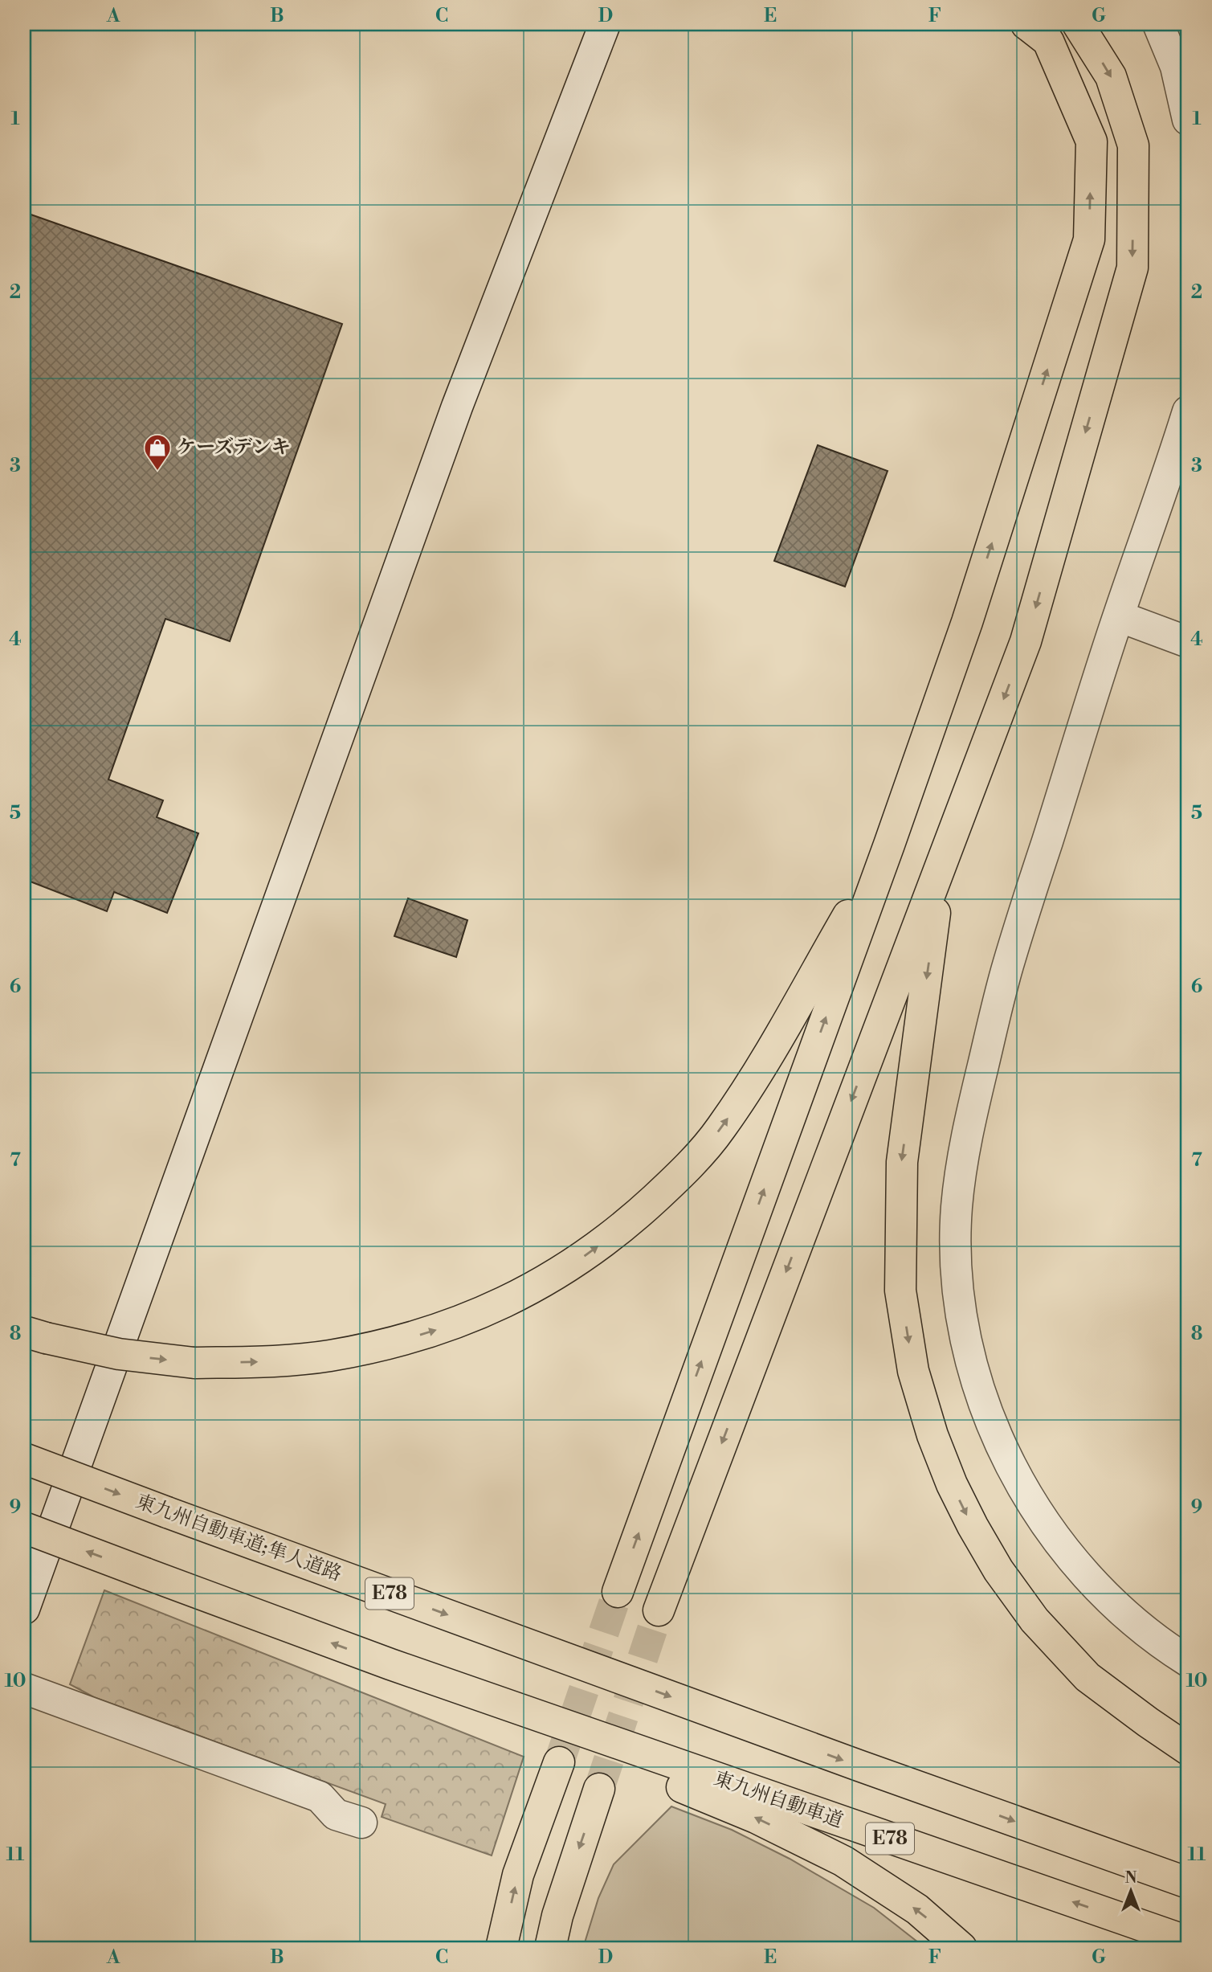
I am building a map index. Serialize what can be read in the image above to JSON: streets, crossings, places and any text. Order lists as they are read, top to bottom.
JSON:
{
  "streets": {
    "highway": ["東九州自動車道;隼人道路", "E78", "東九州自動車道"]
  },
  "crossings": [
    ["E78", "東九州自動車道"]
  ],
  "places": {
    "shop": ["ケーズデンキ"]
  },
  "north": "top",
  "grid": {
    "columns": [
      "A",
      "B",
      "C",
      "D",
      "E",
      "F",
      "G"
    ],
    "rows": [
      "1",
      "2",
      "3",
      "4",
      "5",
      "6",
      "7",
      "8",
      "9",
      "10",
      "11"
    ]
  }
}
